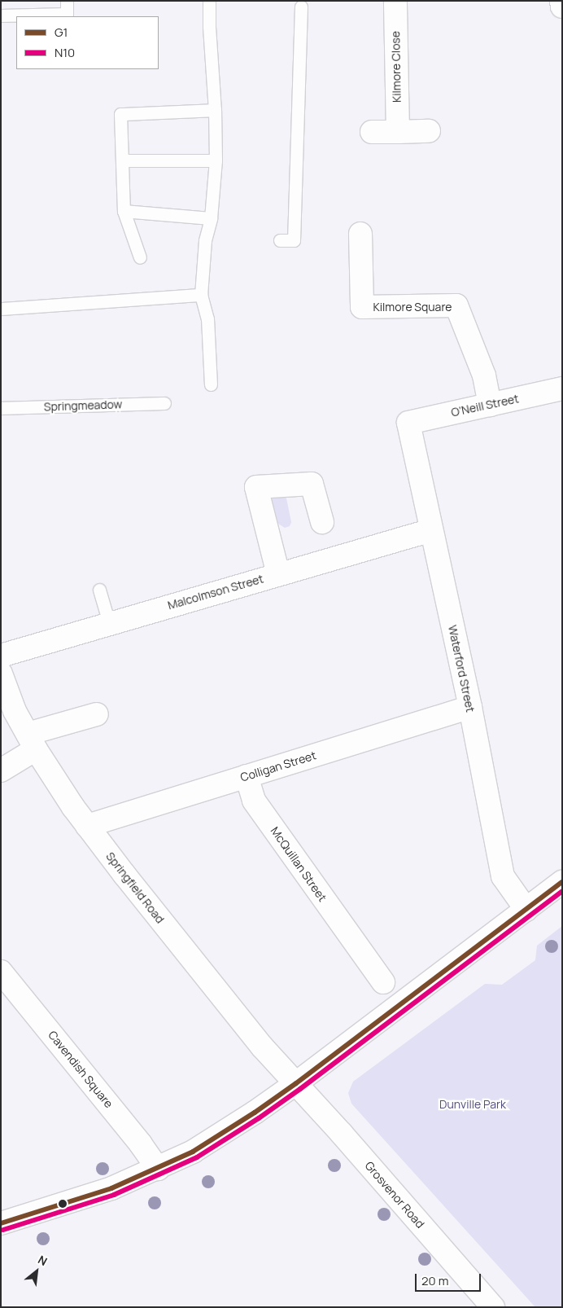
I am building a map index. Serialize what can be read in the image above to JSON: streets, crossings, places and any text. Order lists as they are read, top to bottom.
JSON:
{
  "streets": {
    "street": [
      "Kilmore Close",
      "Kilmore Square",
      "O'Neill Street",
      "Malcolmson Street",
      "Waterford Street",
      "Colligan Street",
      "McQuillan Street",
      "Springfield Road",
      "Cavendish Square",
      "Grosvenor Road"
    ],
    "lane": ["Springmeadow"]
  },
  "crossings": [
    ["Kilmore Square", "O'Neill Street"],
    ["O'Neill Street", "Waterford Street"],
    ["Malcolmson Street", "Waterford Street"],
    ["Waterford Street", "Colligan Street"],
    ["Colligan Street", "McQuillan Street"],
    ["Colligan Street", "Springfield Road"],
    ["Springfield Road", "Grosvenor Road"]
  ],
  "parks": ["Dunville Park"],
  "lines": ["transit line G1", "transit line N10"],
  "legend": ["G1", "N10"],
  "scale_bar": "20 m",
  "north": "top right"
}
